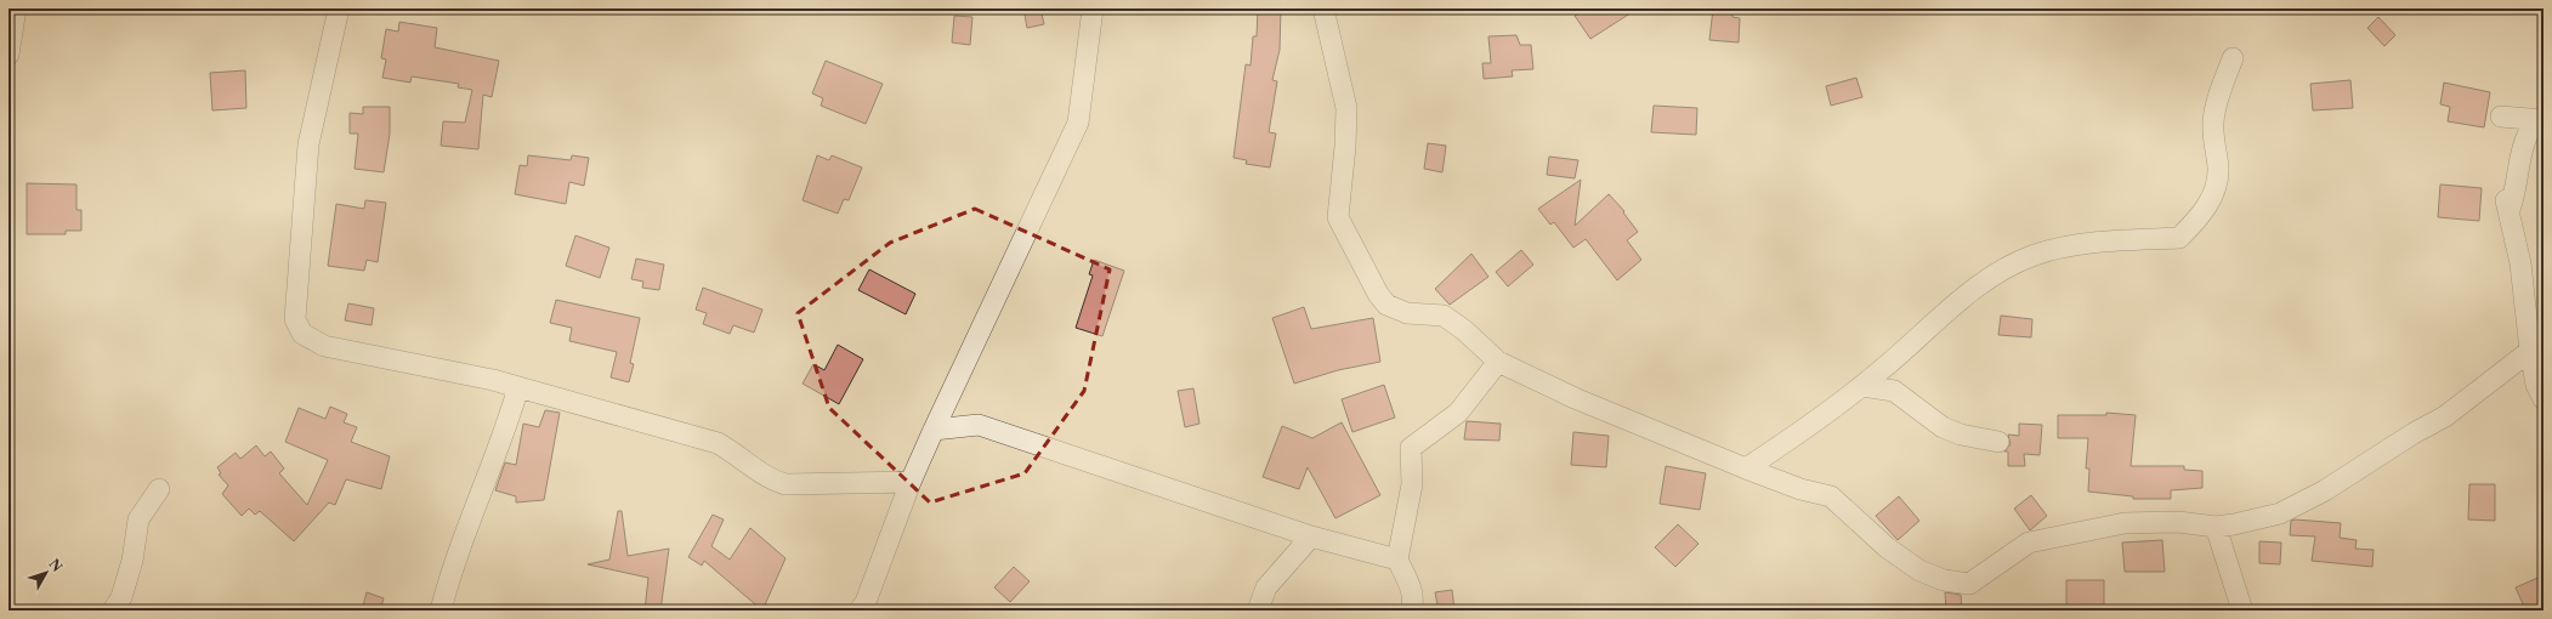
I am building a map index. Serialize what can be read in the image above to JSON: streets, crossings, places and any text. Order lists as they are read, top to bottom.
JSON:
{
  "north": "top right"
}
